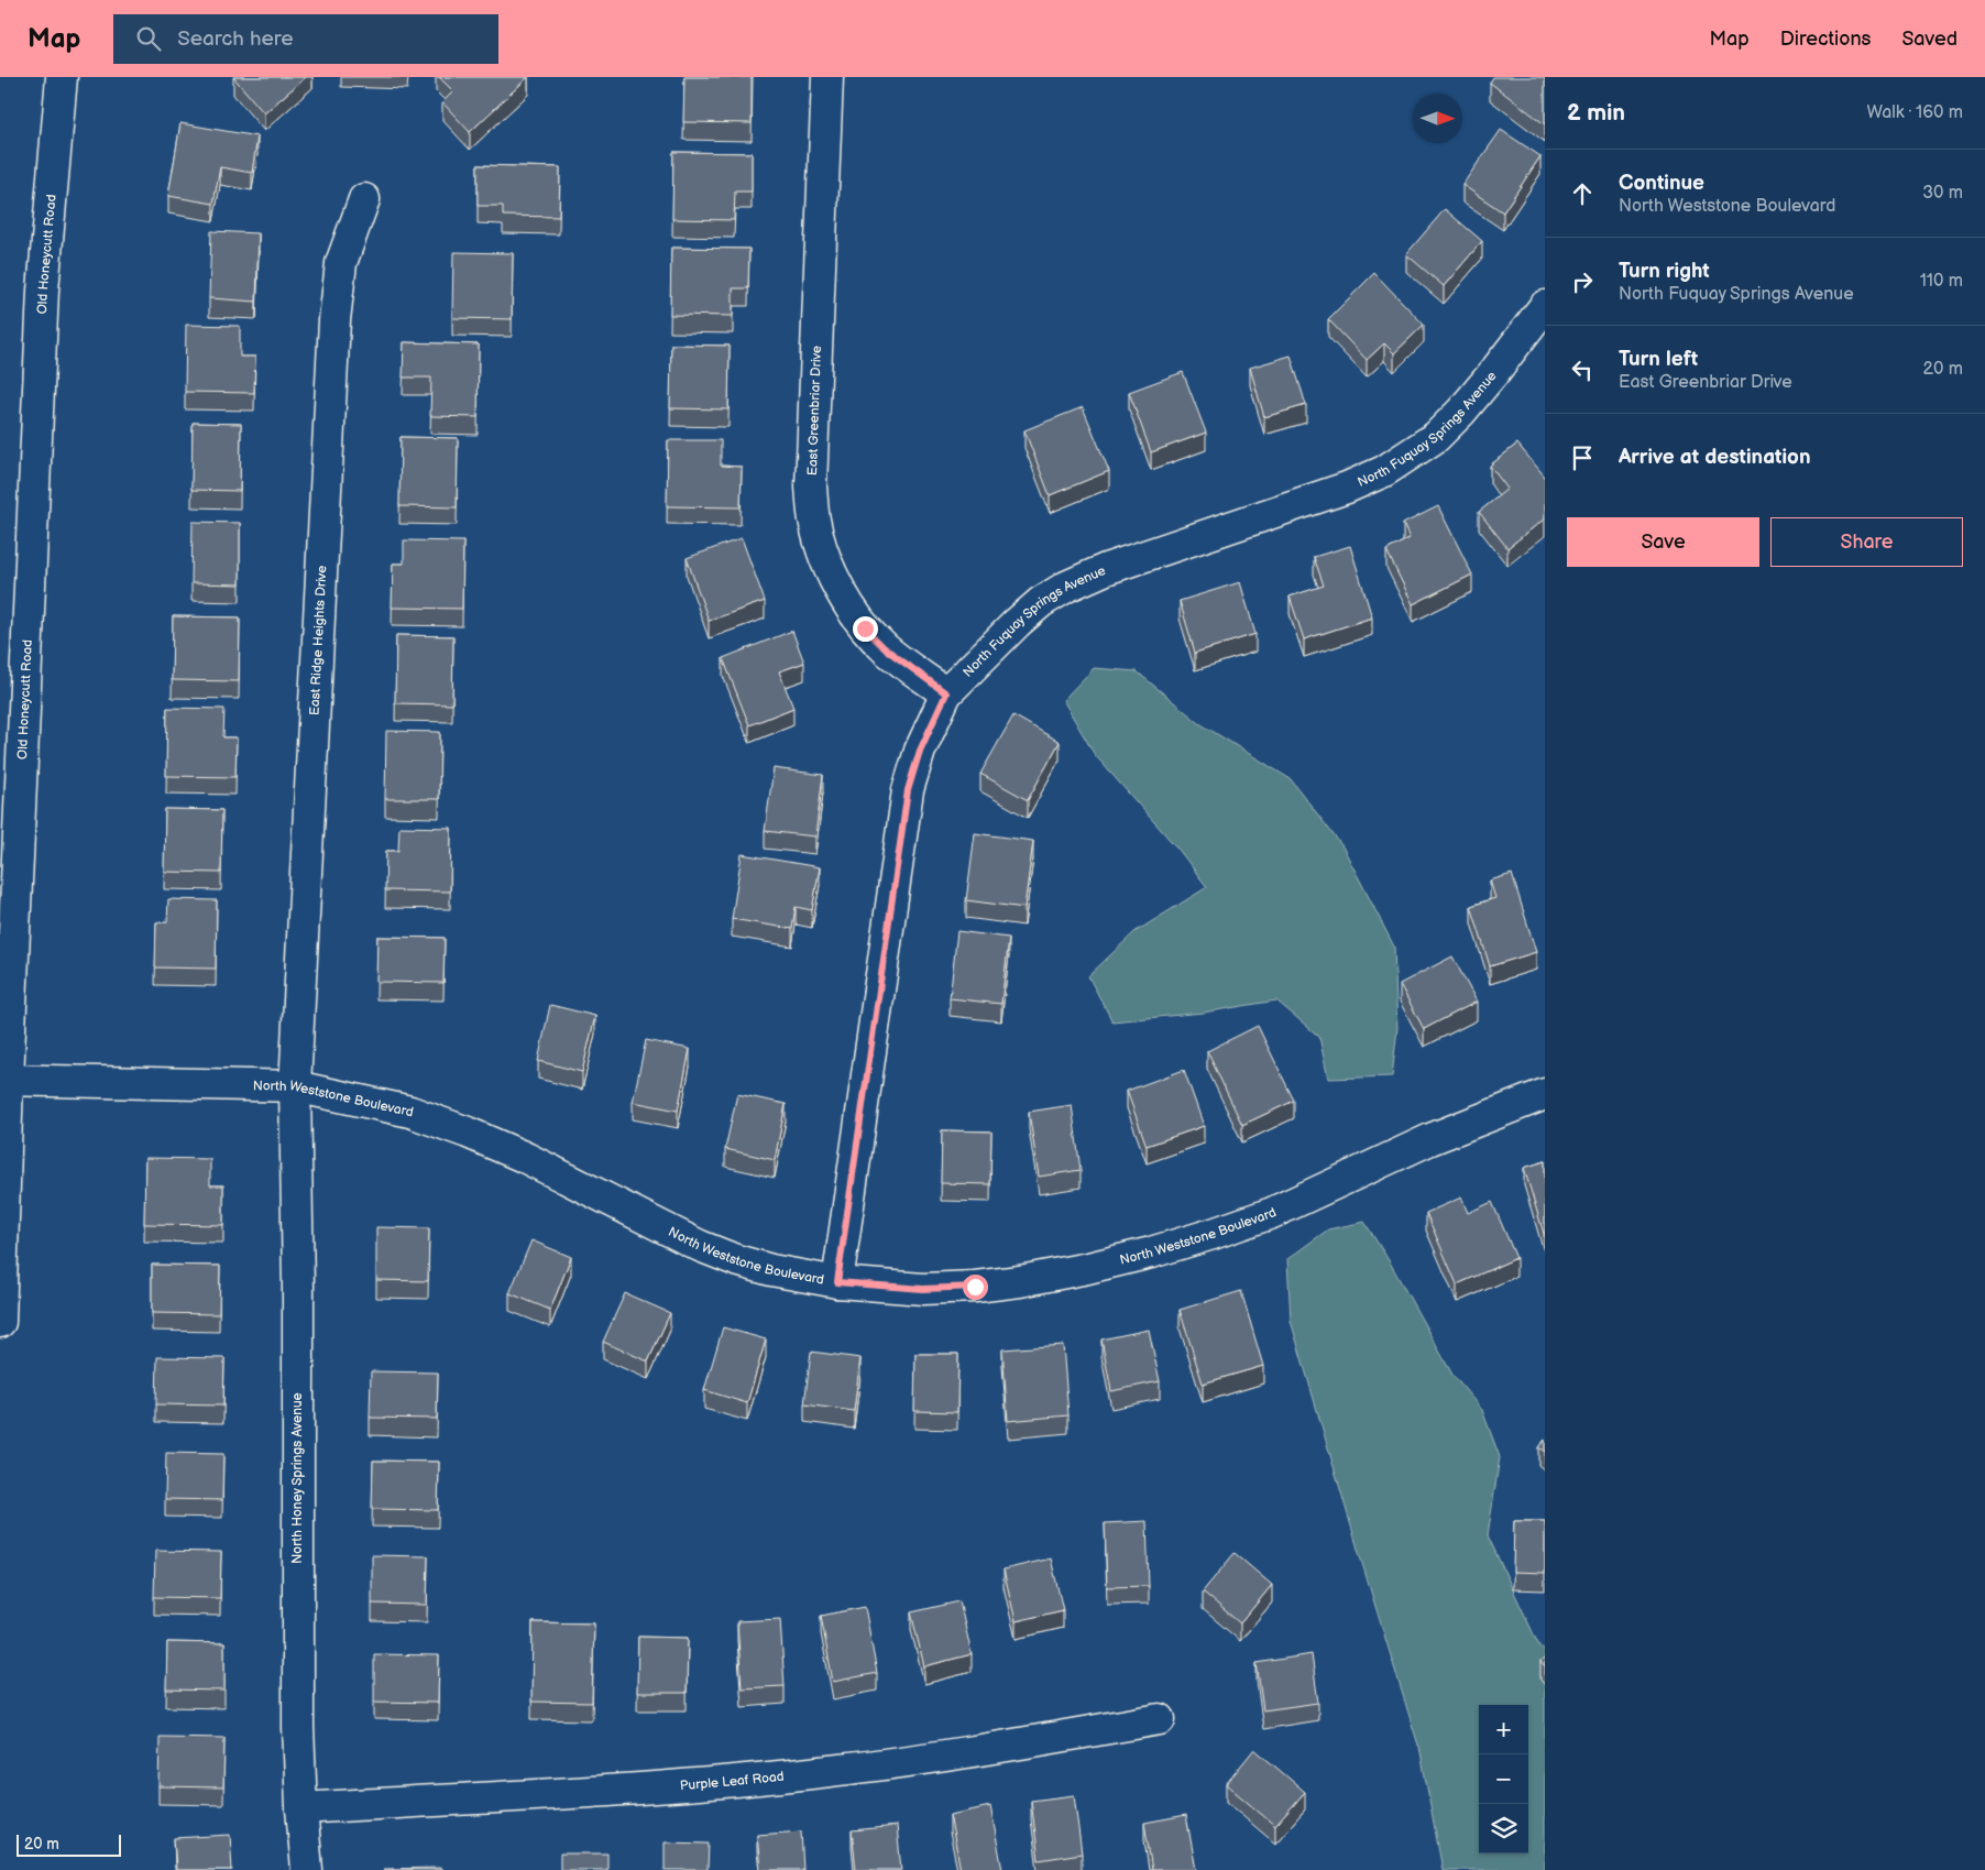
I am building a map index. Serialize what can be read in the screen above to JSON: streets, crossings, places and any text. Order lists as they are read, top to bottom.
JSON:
{
  "streets": {
    "street": [
      "Old Honeycutt Road",
      "East Greenbriar Drive",
      "North Fuquay Springs Avenue",
      "East Ridge Heights Drive",
      "North Weststone Boulevard",
      "North Honey Springs Avenue",
      "Purple Leaf Road"
    ]
  },
  "crossings": [
    ["Old Honeycutt Road", "North Weststone Boulevard"],
    ["East Greenbriar Drive", "North Fuquay Springs Avenue"],
    ["North Fuquay Springs Avenue", "North Weststone Boulevard"],
    ["East Ridge Heights Drive", "North Weststone Boulevard"],
    ["East Ridge Heights Drive", "North Honey Springs Avenue"],
    ["North Weststone Boulevard", "North Honey Springs Avenue"],
    ["North Honey Springs Avenue", "Purple Leaf Road"]
  ],
  "scale_bar": "20 m",
  "north": "right",
  "page": {
    "header": "Map",
    "search": "Search here",
    "nav": ["Map", "Directions", "Saved"],
    "heading": ["2 min", "Walk · 160 m"],
    "list": [
      ["Continue", "North Weststone Boulevard", "30 m"],
      ["Turn right", "North Fuquay Springs Avenue", "110 m"],
      ["Turn left", "East Greenbriar Drive", "20 m"],
      "Arrive at destination"
    ],
    "buttons": ["Save", "Share"],
    "map_buttons": ["+", "−"],
    "scale": "20 m"
  }
}
